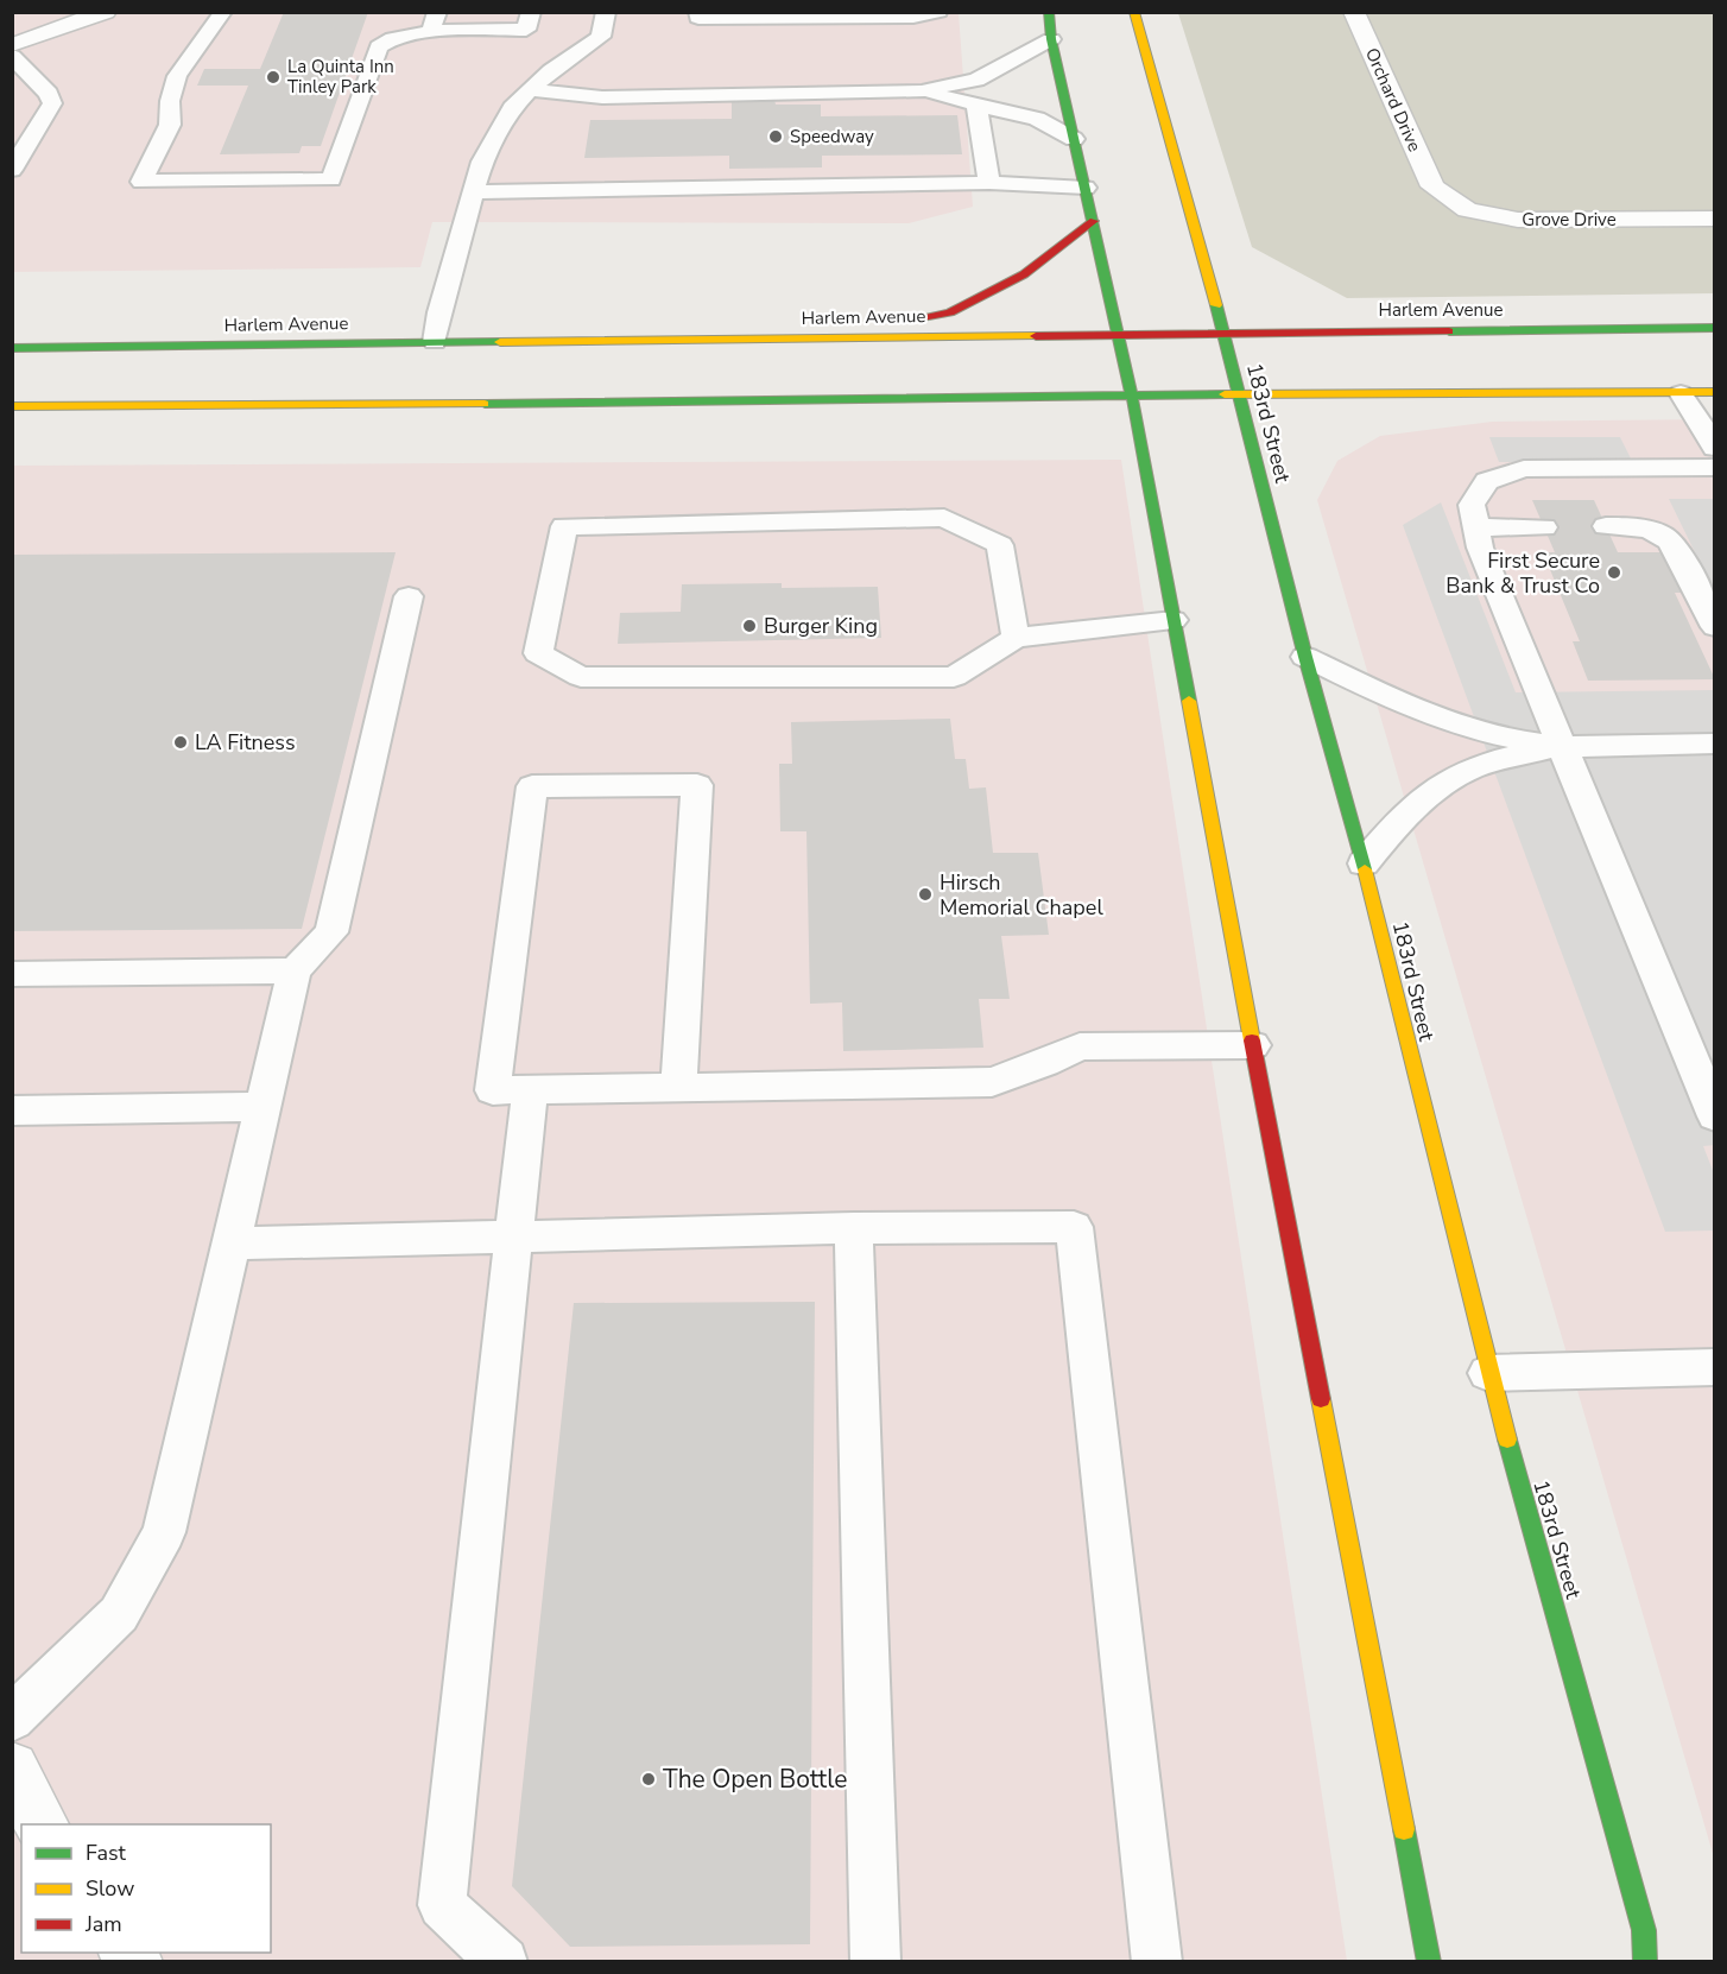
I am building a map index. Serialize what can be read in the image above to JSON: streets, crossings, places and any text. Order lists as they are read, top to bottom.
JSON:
{
  "streets": {
    "street": [
      "Orchard Drive",
      "Grove Drive",
      "Harlem Avenue",
      "183rd Street"
    ]
  },
  "crossings": [
    ["Orchard Drive", "Grove Drive"],
    ["Harlem Avenue", "183rd Street"]
  ],
  "places": [
    "La Quinta Inn Tinley Park",
    "Speedway",
    "First Secure Bank & Trust Co",
    "Burger King",
    "LA Fitness",
    "Hirsch Memorial Chapel",
    "The Open Bottle"
  ],
  "legend": ["Fast", "Slow", "Jam"]
}
